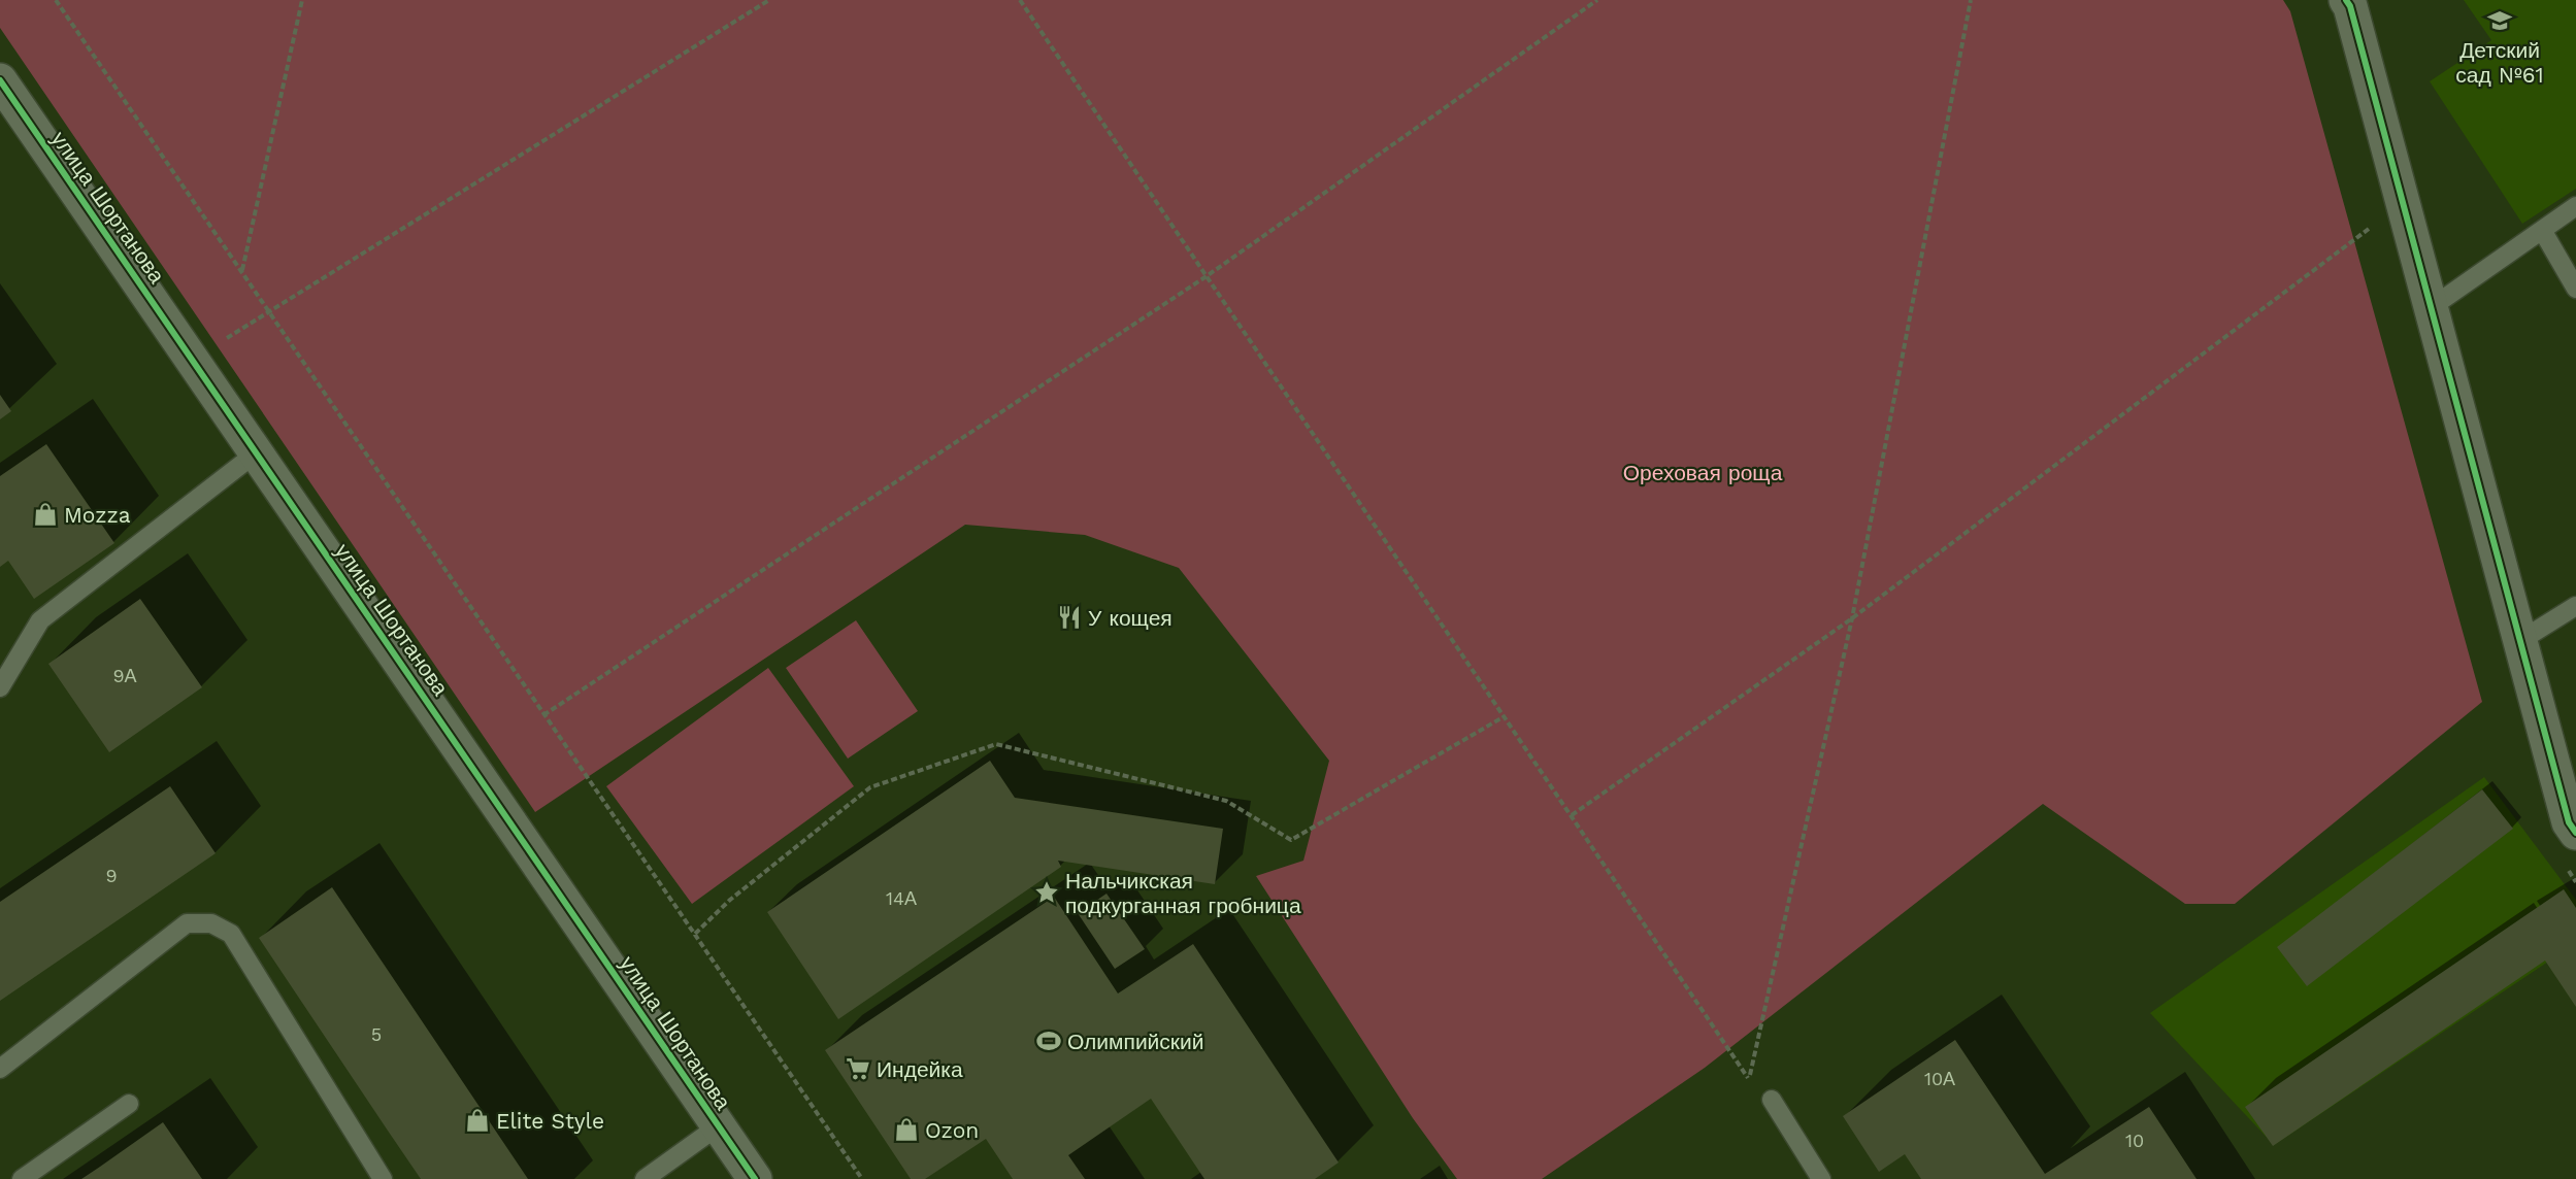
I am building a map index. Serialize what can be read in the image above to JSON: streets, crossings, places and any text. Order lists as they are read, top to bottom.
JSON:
{
  "streets": {
    "street": ["улица Шортанова"]
  },
  "parks": ["Ореховая роща"],
  "places": {
    "school or university": ["Детский сад №61"],
    "shop": ["Mozza", "Elite Style", "Ozon"],
    "restaurant": ["У кощея"],
    "place": ["Нальчикская подкурганная гробница"],
    "sports": ["Олимпийский"],
    "supermarket": ["Индейка"]
  },
  "house_numbers": [
    "9А",
    "9",
    "14А",
    "5",
    "10А",
    "10"
  ]
}
